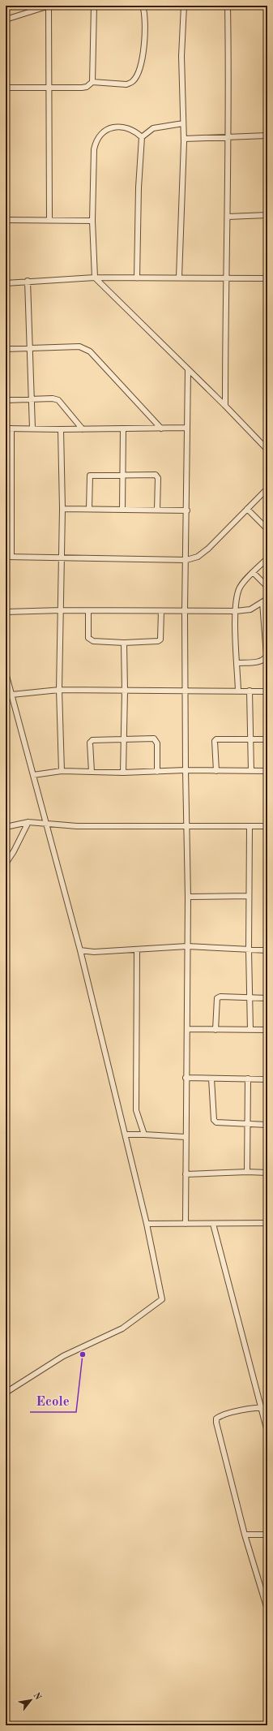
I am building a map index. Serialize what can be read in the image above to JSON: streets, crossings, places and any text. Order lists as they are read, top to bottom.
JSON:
{
  "places": ["Ecole"],
  "north": "top right"
}
